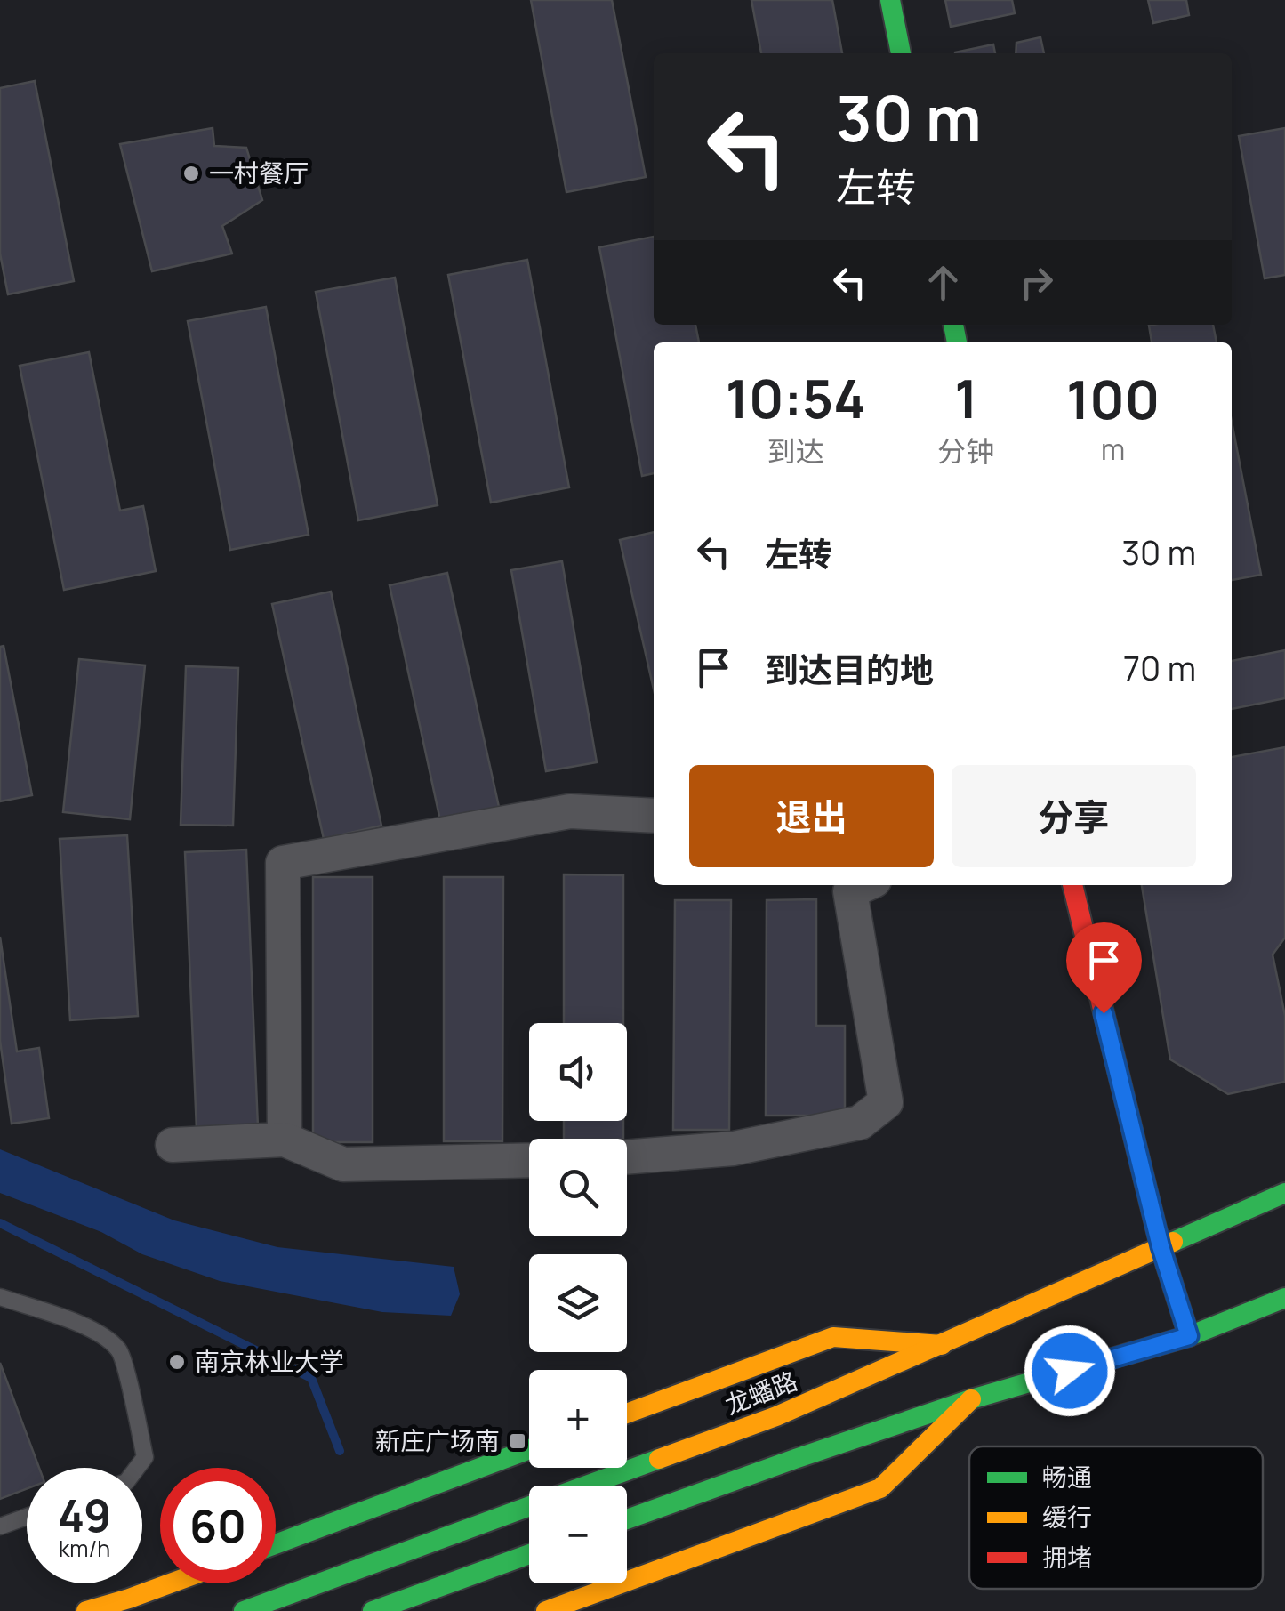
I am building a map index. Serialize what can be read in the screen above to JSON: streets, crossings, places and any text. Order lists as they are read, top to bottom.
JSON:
{
  "streets": {
    "main road": ["龙蟠路"]
  },
  "places": {
    "other": ["一村餐厅", "南京林业大学"],
    "transit": ["新庄广场南"]
  },
  "legend": ["畅通", "缓行", "拥堵"],
  "page": {
    "turn": ["30 m", "左转"],
    "eta": [
      "10:54",
      "到达",
      "1",
      "分钟",
      "100",
      "m"
    ],
    "list": [
      {
        "name": "左转",
        "value": "30 m"
      },
      {
        "name": "到达目的地",
        "value": "70 m"
      }
    ],
    "buttons": ["退出", "分享"],
    "map_buttons": ["+", "−"],
    "speed": "49 km/h",
    "limit": "60"
  }
}
